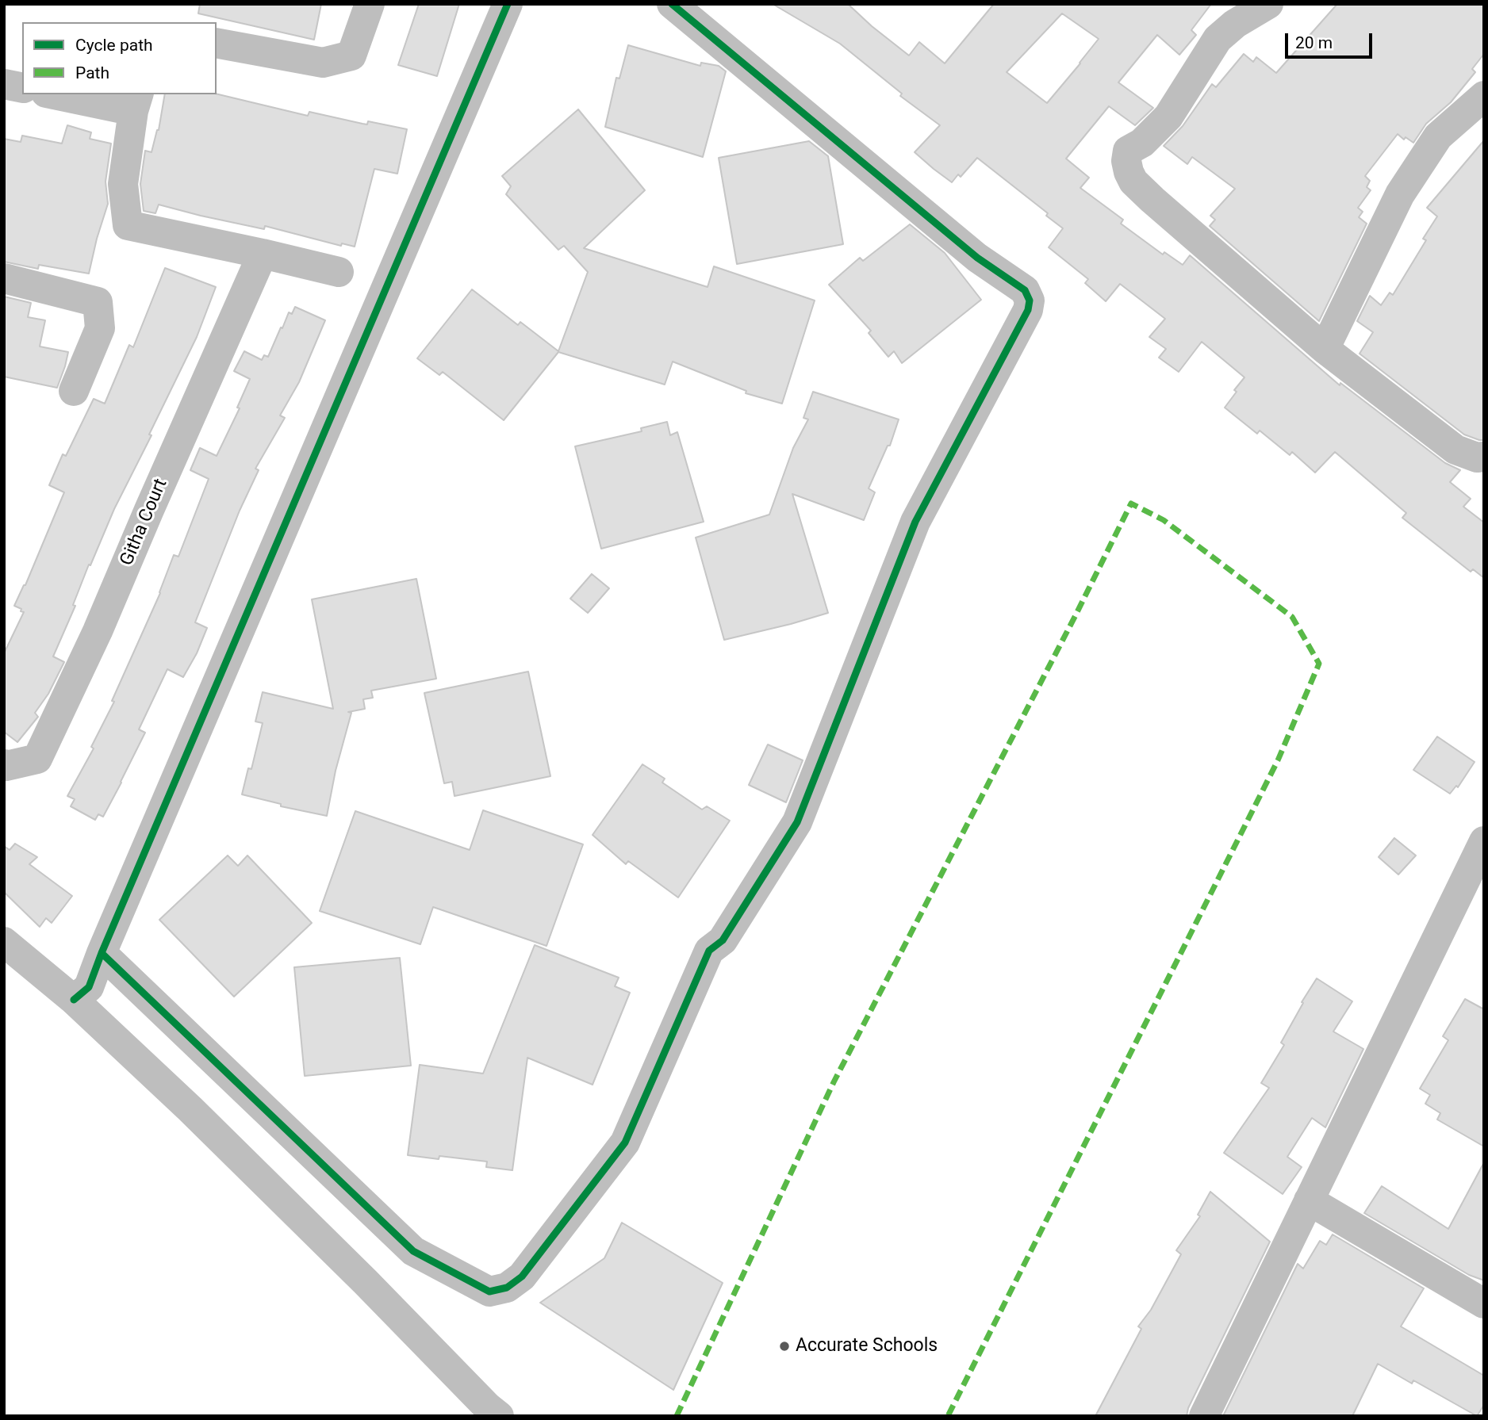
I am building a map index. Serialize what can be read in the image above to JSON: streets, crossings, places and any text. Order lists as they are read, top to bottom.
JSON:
{
  "streets": {
    "street": ["Githa Court"]
  },
  "places": ["Accurate Schools"],
  "legend": ["Cycle path", "Path"],
  "scale_bar": "20 m"
}
